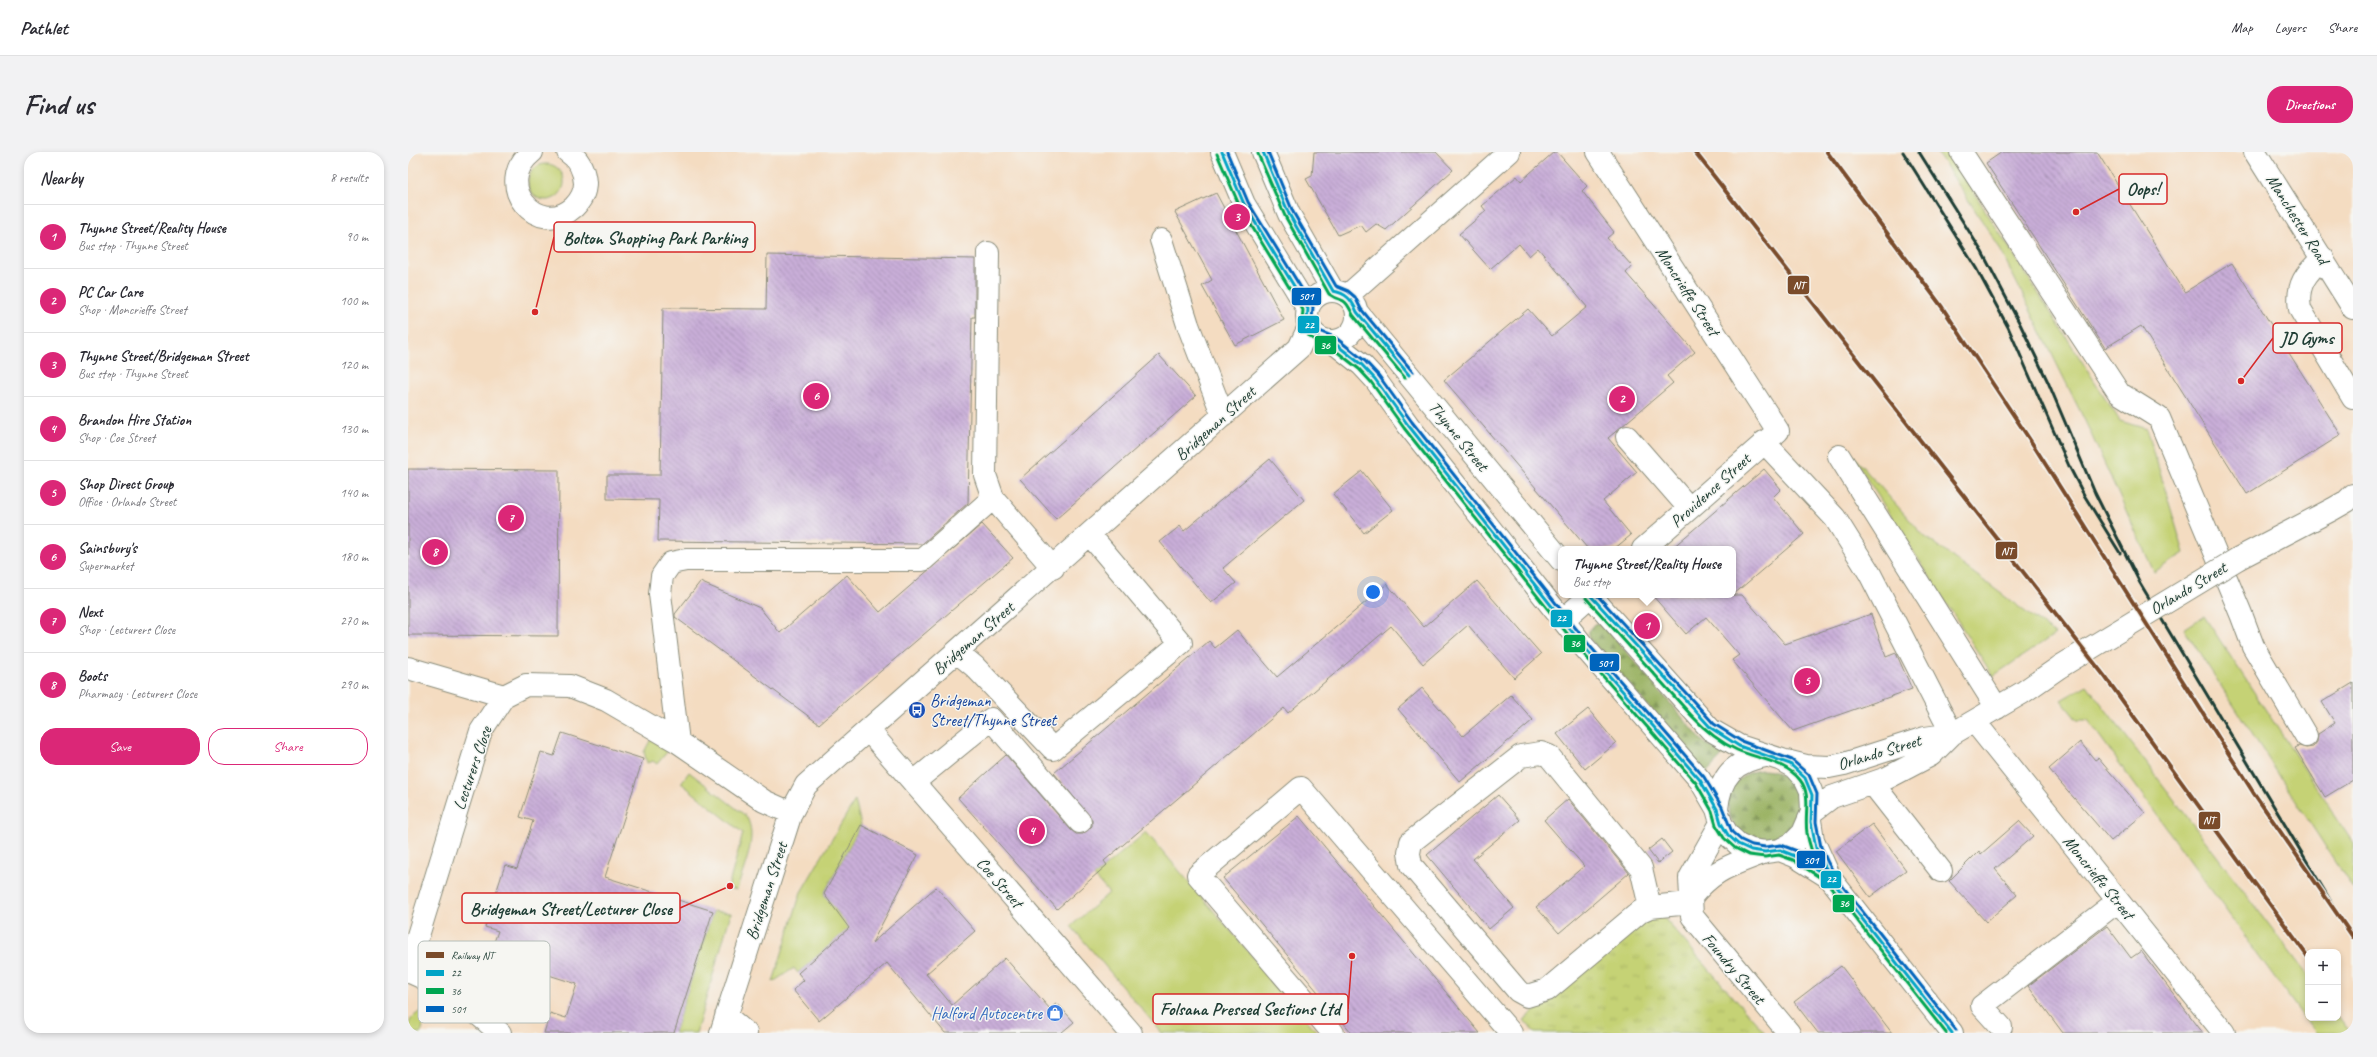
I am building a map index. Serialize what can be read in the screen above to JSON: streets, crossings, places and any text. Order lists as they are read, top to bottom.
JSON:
{
  "streets": {
    "street": [
      "Manchester Road",
      "Moncrieffe Street",
      "Bridgeman Street",
      "Thynne Street",
      "Providence Street",
      "Orlando Street",
      "Lecturers Close",
      "Coe Street",
      "Foundry Street"
    ]
  },
  "crossings": [
    ["Moncrieffe Street", "Providence Street"],
    ["Moncrieffe Street", "Orlando Street"],
    ["Bridgeman Street", "Thynne Street"],
    ["Bridgeman Street", "Coe Street"],
    ["Thynne Street", "Orlando Street"],
    ["Thynne Street", "Foundry Street"],
    ["Orlando Street", "Foundry Street"]
  ],
  "places": {
    "other": [
      "Oops!",
      "Bolton Shopping Park Parking",
      "JD Gyms",
      "Bridgeman Street/Lecturer Close",
      "Folsana Pressed Sections Ltd"
    ],
    "bus stop": ["Bridgeman Street/Thynne Street"],
    "shop": ["Halford Autocentre"]
  },
  "lines": [
    "rail line NT",
    "transit line 22",
    "transit line 501",
    "transit line 36"
  ],
  "legend": [
    "Railway NT",
    "22",
    "36",
    "501"
  ],
  "page": {
    "header": "Pathlet",
    "nav": ["Map", "Layers", "Share"],
    "buttons": [
      "Directions",
      ["Save", "Share"]
    ],
    "title": "Find us",
    "heading": ["Nearby", "8 results"],
    "pins": [
      "3",
      "6",
      "2",
      "7",
      "8",
      "1",
      "5",
      "4"
    ],
    "list": [
      {
        "mark": "1",
        "name": "Thynne Street/Reality House",
        "note": "Bus stop · Thynne Street",
        "value": "90 m"
      },
      {
        "mark": "2",
        "name": "PC Car Care",
        "note": "Shop · Moncrieffe Street",
        "value": "100 m"
      },
      {
        "mark": "3",
        "name": "Thynne Street/Bridgeman Street",
        "note": "Bus stop · Thynne Street",
        "value": "120 m"
      },
      {
        "mark": "4",
        "name": "Brandon Hire Station",
        "note": "Shop · Coe Street",
        "value": "130 m"
      },
      {
        "mark": "5",
        "name": "Shop Direct Group",
        "note": "Office · Orlando Street",
        "value": "140 m"
      },
      {
        "mark": "6",
        "name": "Sainsbury's",
        "note": "Supermarket",
        "value": "180 m"
      },
      {
        "mark": "7",
        "name": "Next",
        "note": "Shop · Lecturers Close",
        "value": "270 m"
      },
      {
        "mark": "8",
        "name": "Boots",
        "note": "Pharmacy · Lecturers Close",
        "value": "290 m"
      }
    ],
    "popup": ["Thynne Street/Reality House", "Bus stop"],
    "map_buttons": ["+", "−"]
  }
}
